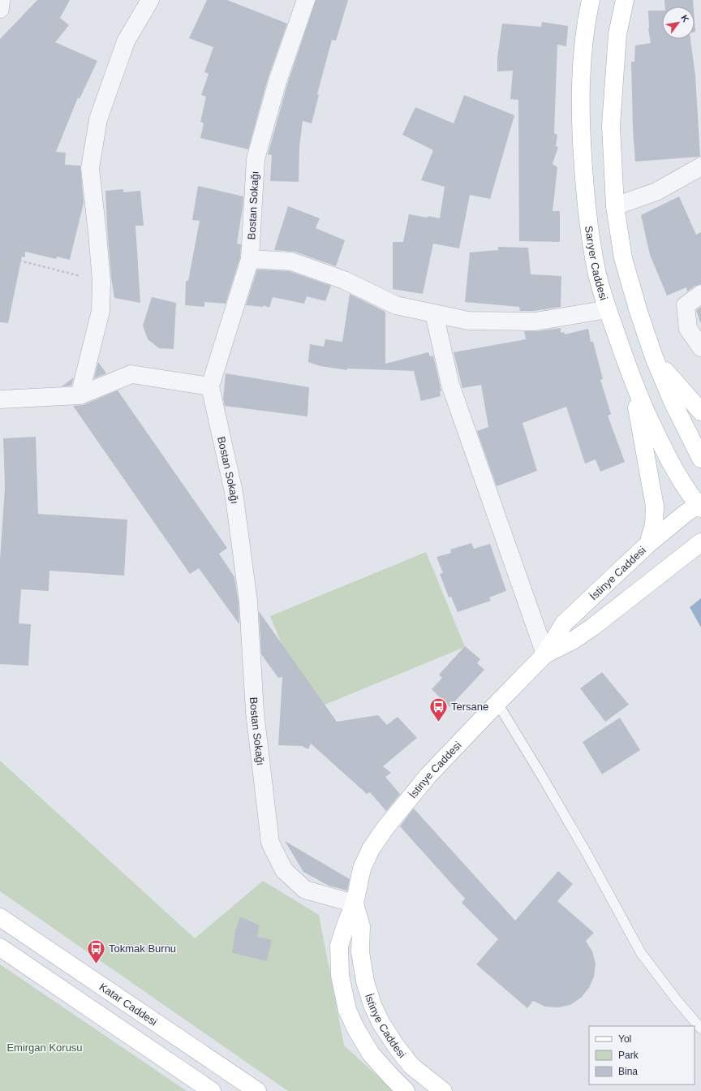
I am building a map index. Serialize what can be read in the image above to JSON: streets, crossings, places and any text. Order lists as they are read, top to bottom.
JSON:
{
  "streets": {
    "main road": ["Sarıyer Caddesi", "İstinye Caddesi", "Katar Caddesi"],
    "street": ["Bostan Sokağı"]
  },
  "crossings": [
    ["Bostan Sokağı", "İstinye Caddesi"],
    ["Sarıyer Caddesi", "İstinye Caddesi"]
  ],
  "parks": ["Emirgan Korusu"],
  "places": {
    "bus stop": ["Tersane", "Tokmak Burnu"]
  },
  "legend": ["Yol", "Park", "Bina"],
  "north": "top right"
}
